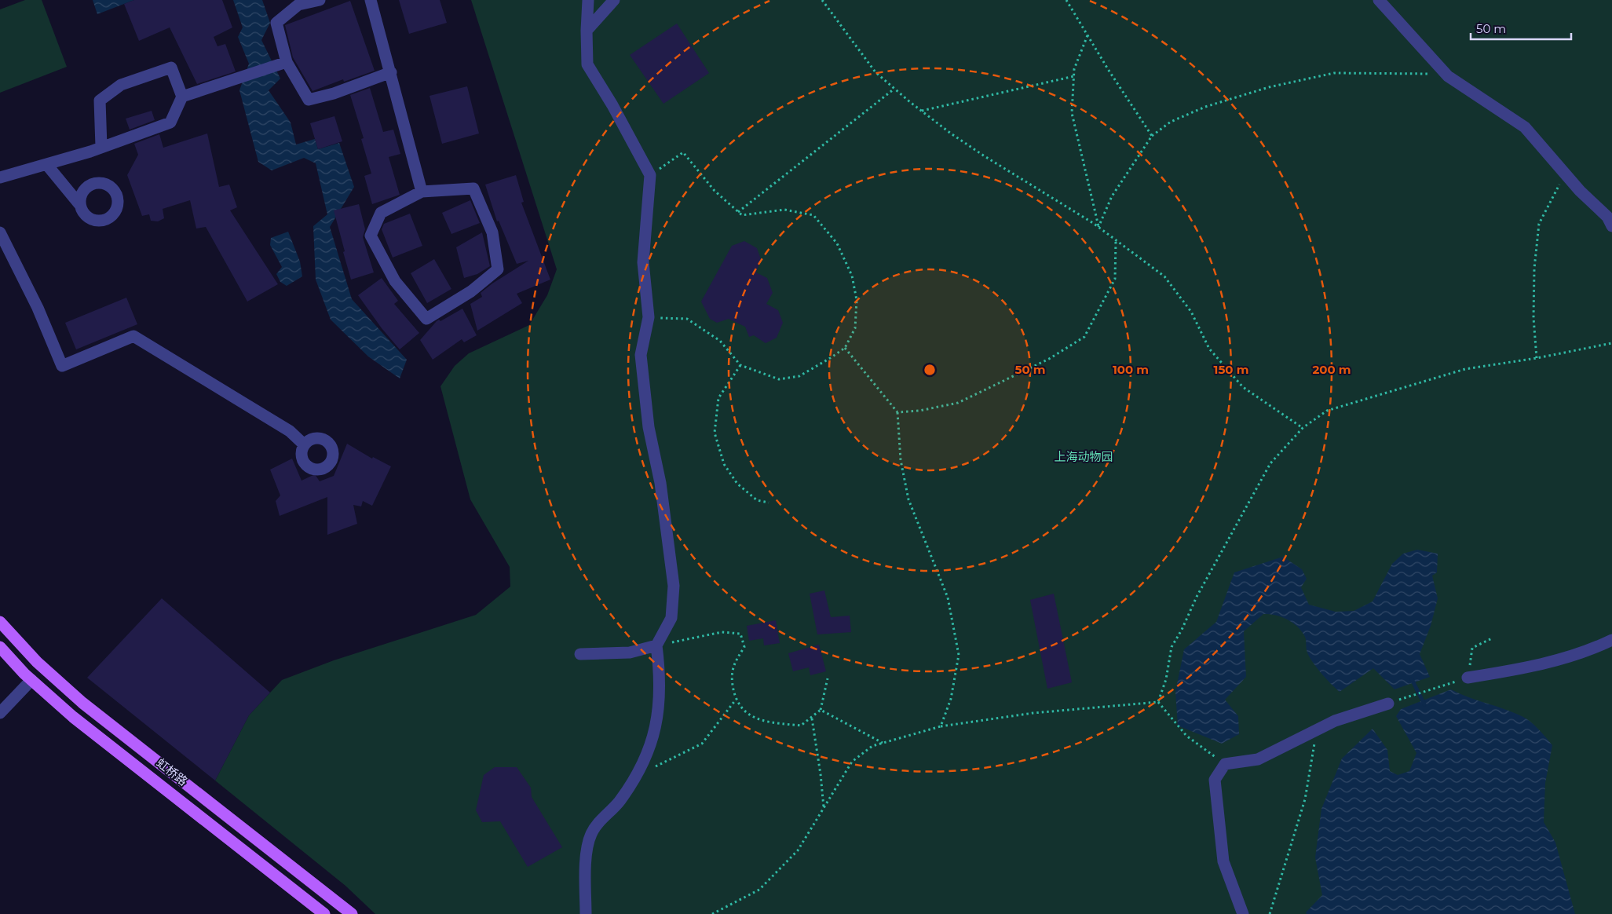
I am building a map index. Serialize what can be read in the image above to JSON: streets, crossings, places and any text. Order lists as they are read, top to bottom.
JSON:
{
  "streets": {
    "main road": ["虹桥路"]
  },
  "parks": ["上海动物园"],
  "scale_bar": "50 m",
  "rings": [
    "50 m",
    "100 m",
    "150 m",
    "200 m"
  ]
}
